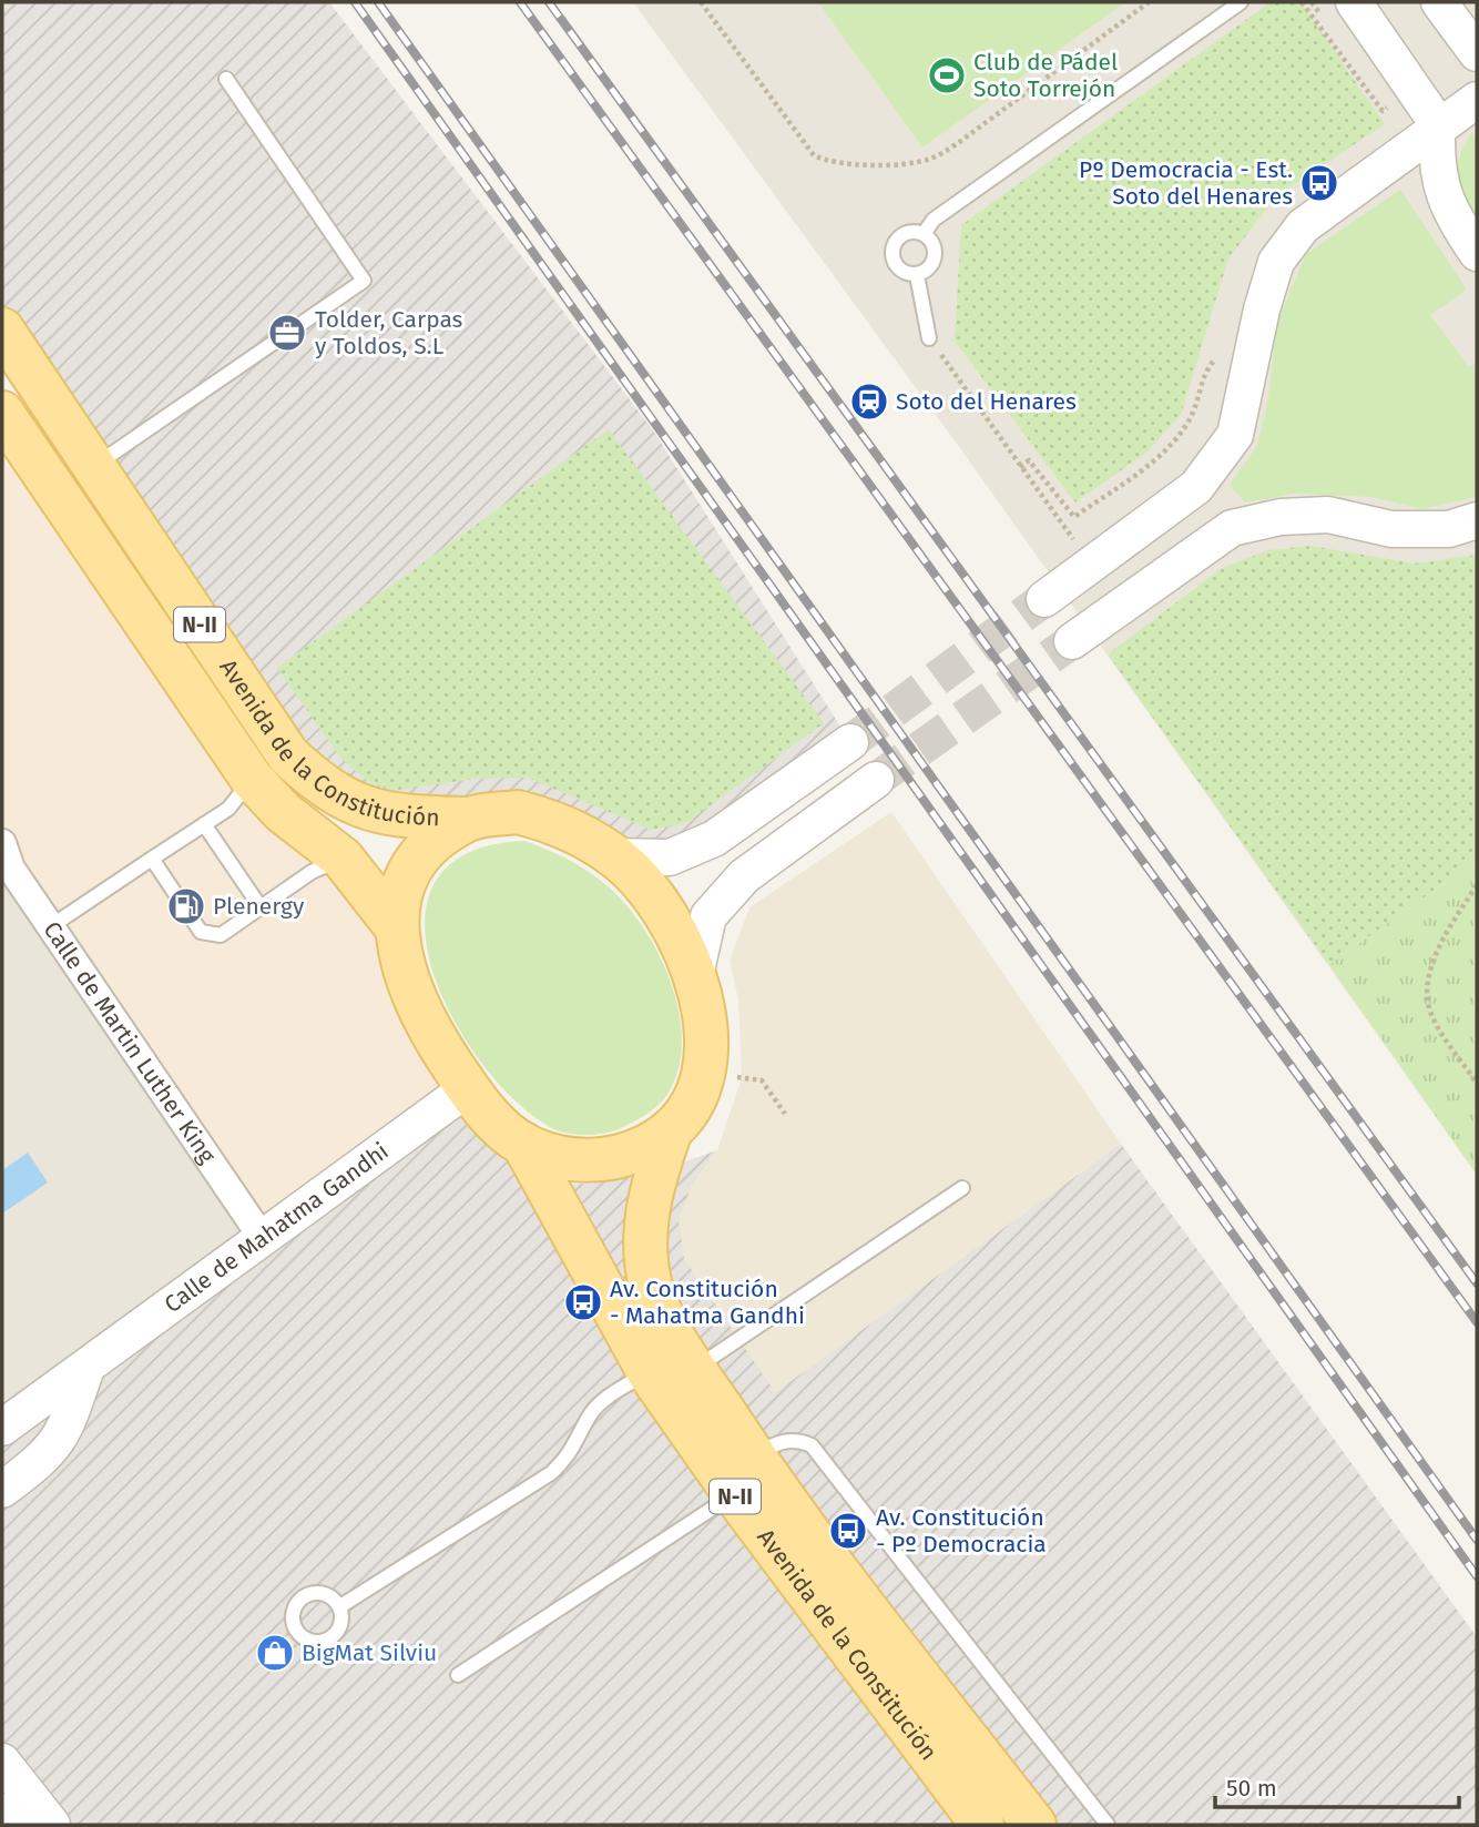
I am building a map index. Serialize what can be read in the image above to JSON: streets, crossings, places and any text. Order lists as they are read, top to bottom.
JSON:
{
  "streets": {
    "main road": ["N-II", "Avenida de la Constitución"],
    "street": ["Calle de Martin Luther King", "Calle de Mahatma Gandhi"]
  },
  "crossings": [
    ["N-II", "Avenida de la Constitución"],
    ["N-II", "Calle de Mahatma Gandhi"],
    ["Calle de Martin Luther King", "Calle de Mahatma Gandhi"]
  ],
  "places": {
    "sports": ["Club de Pádel Soto Torrejón"],
    "bus stop": ["Pº Democracia - Est. Soto del Henares", "Av. Constitución - Mahatma Gandhi", "Av. Constitución - Pº Democracia"],
    "office": ["Tolder, Carpas y Toldos, S.L"],
    "station": ["Soto del Henares"],
    "fuel station": ["Plenergy"],
    "shop": ["BigMat Silviu"]
  },
  "scale_bar": "50 m"
}
